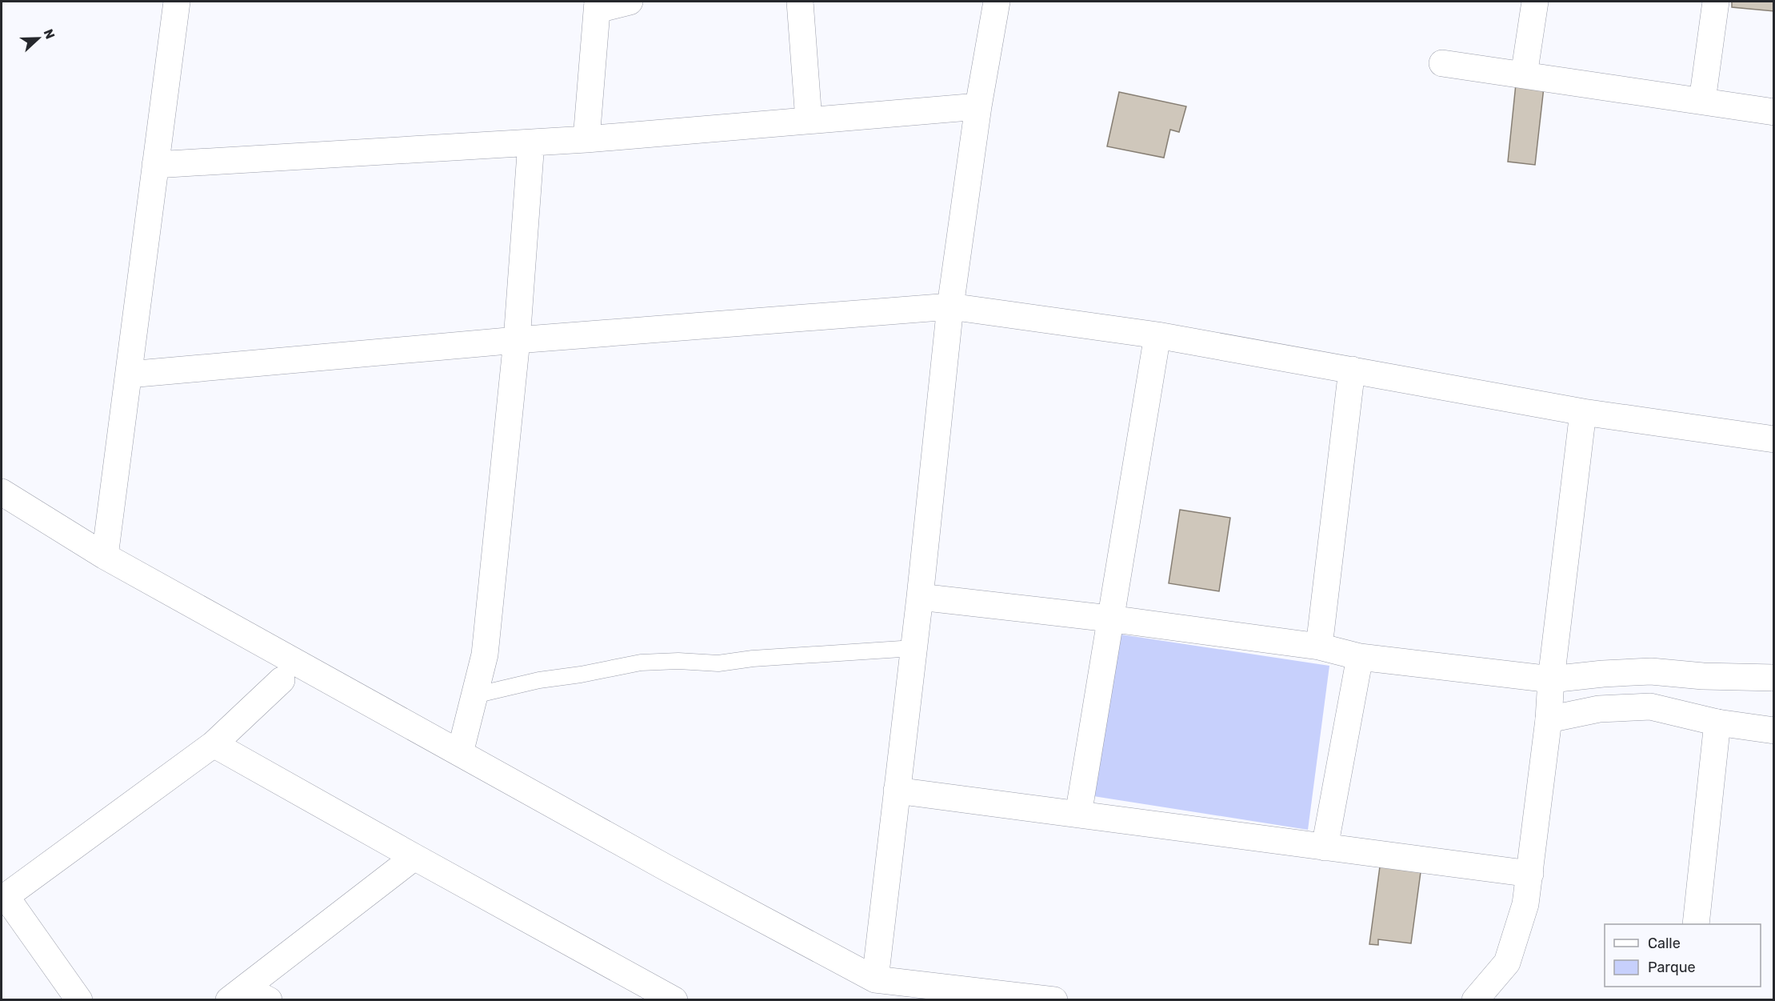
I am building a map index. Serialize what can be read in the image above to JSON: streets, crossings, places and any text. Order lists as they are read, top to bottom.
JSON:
{
  "legend": ["Calle", "Parque"],
  "north": "right"
}
